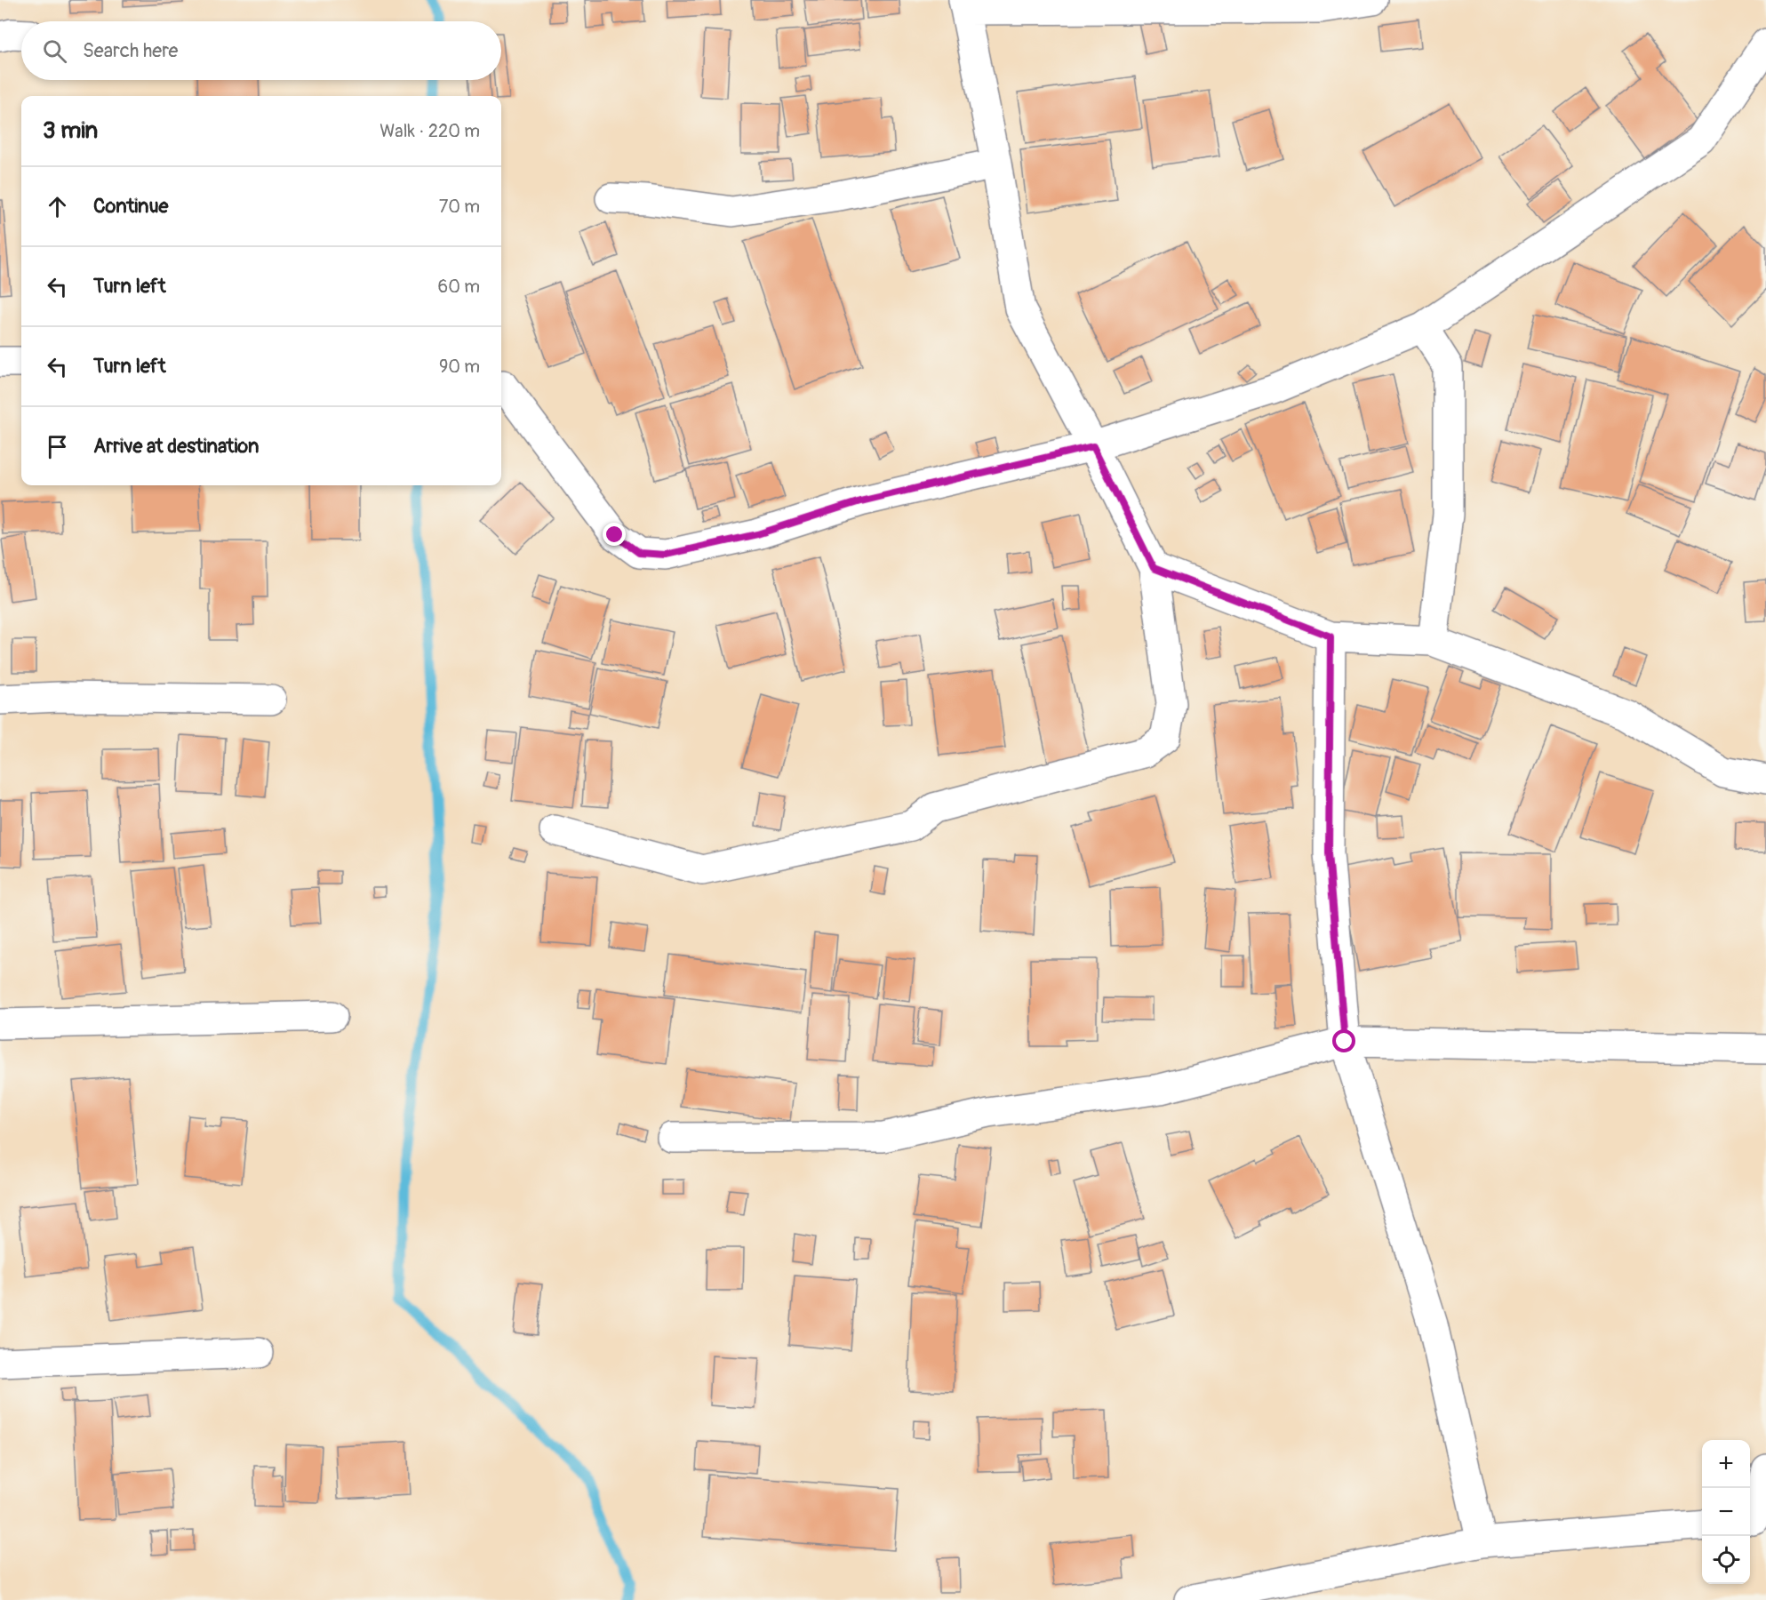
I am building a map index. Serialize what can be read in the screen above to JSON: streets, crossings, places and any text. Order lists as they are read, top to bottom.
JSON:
{
  "page": {
    "search": "Search here",
    "heading": ["3 min", "Walk · 220 m"],
    "list": [
      ["Continue", "70 m"],
      ["Turn left", "60 m"],
      ["Turn left", "90 m"],
      "Arrive at destination"
    ],
    "map_buttons": ["+", "−"]
  }
}
